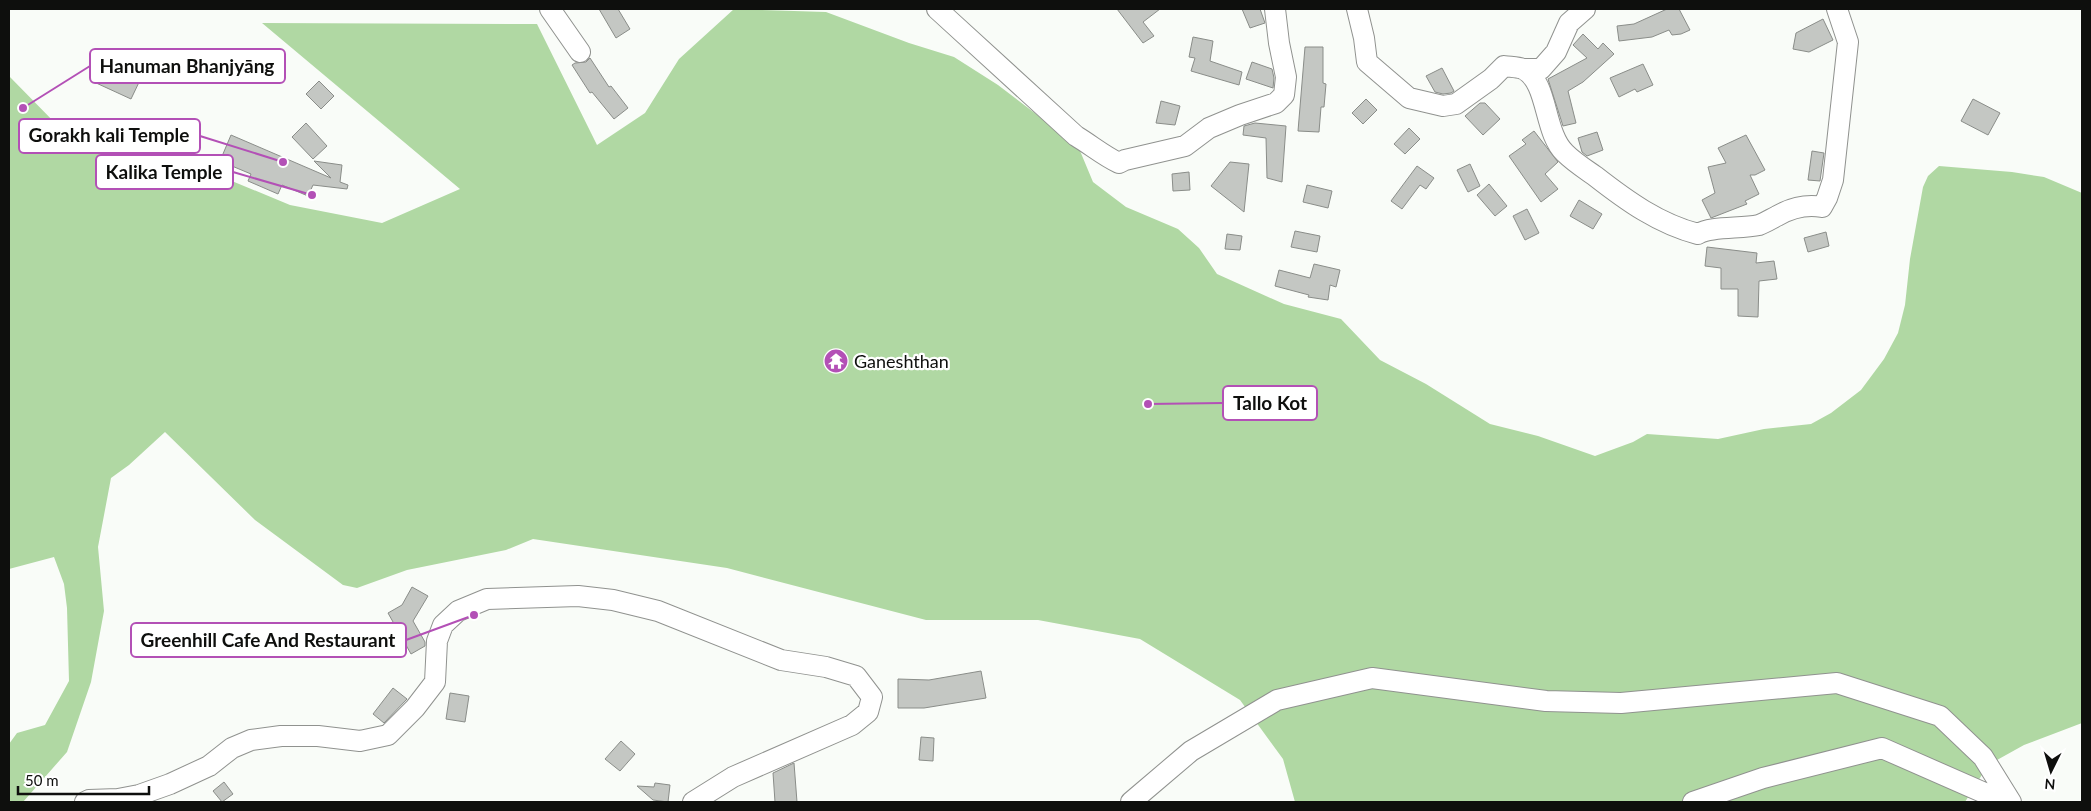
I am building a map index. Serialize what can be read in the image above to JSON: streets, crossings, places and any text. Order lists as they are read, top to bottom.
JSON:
{
  "places": {
    "other": [
      "Hanuman Bhanjyāng",
      "Gorakh kali Temple",
      "Kalika Temple",
      "Tallo Kot",
      "Greenhill Cafe And Restaurant"
    ],
    "temple": ["Ganeshthan"]
  },
  "scale_bar": "50 m",
  "north": "bottom"
}
